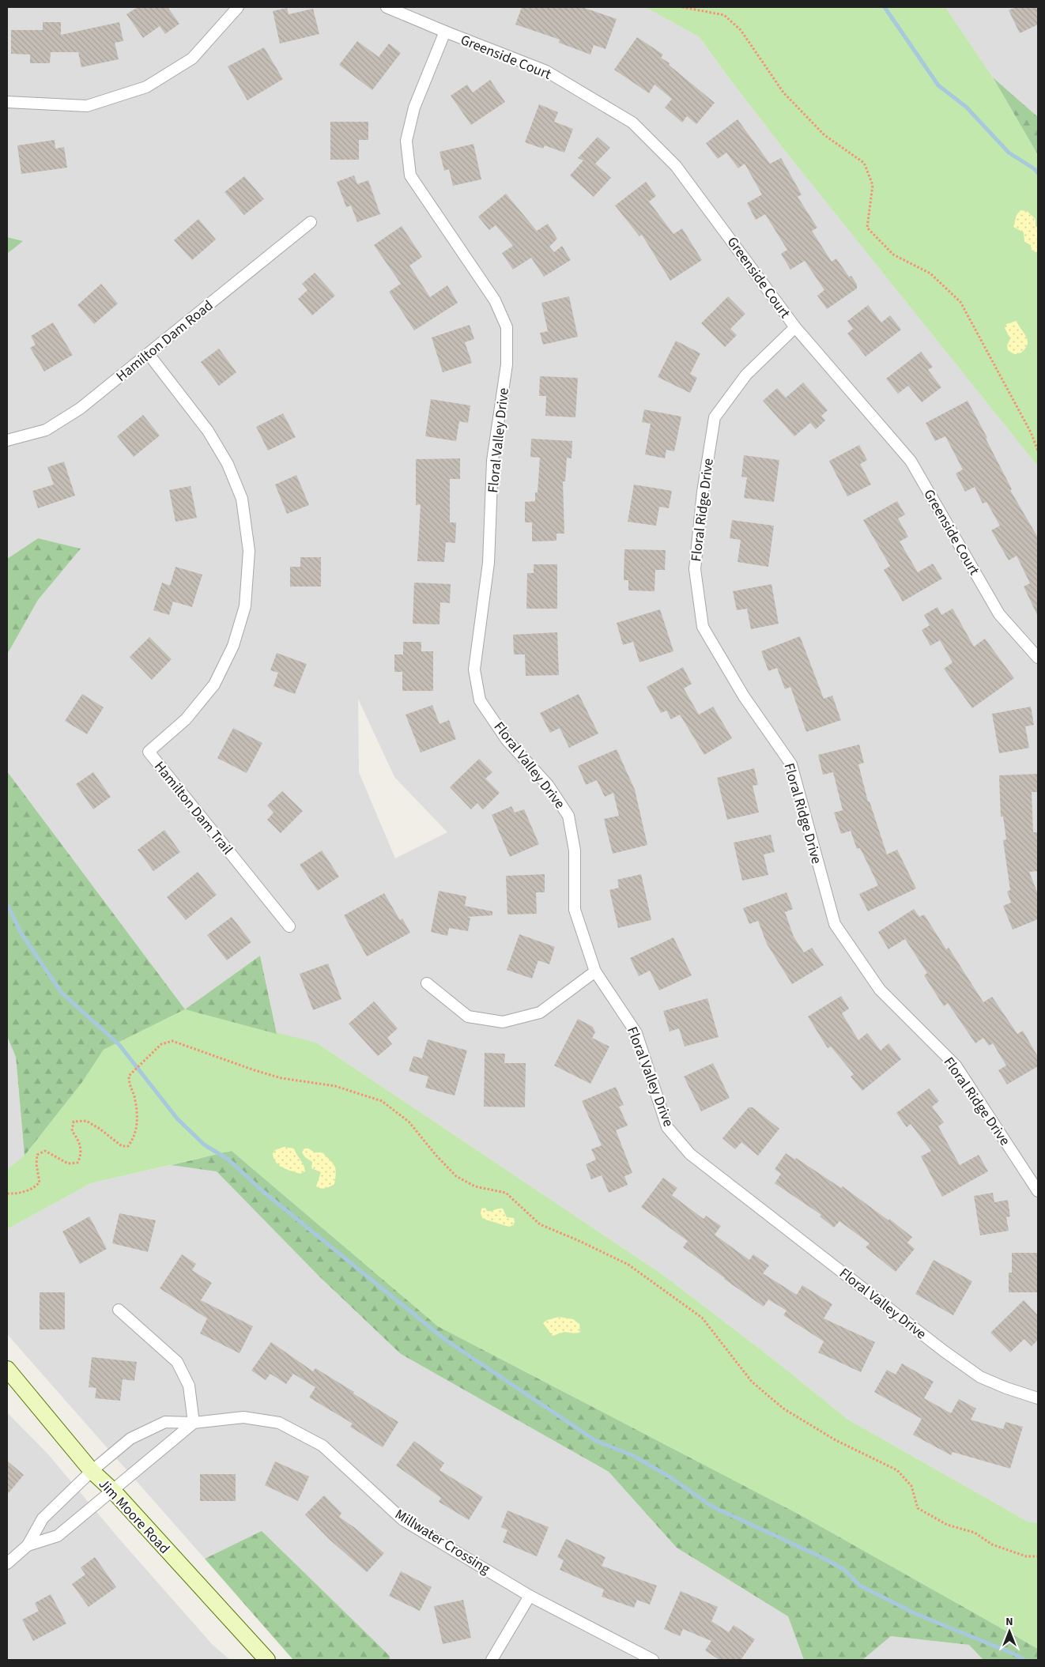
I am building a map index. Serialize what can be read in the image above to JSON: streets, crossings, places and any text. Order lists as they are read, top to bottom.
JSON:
{
  "streets": {
    "street": [
      "Greenside Court",
      "Hamilton Dam Road",
      "Floral Valley Drive",
      "Floral Ridge Drive",
      "Hamilton Dam Trail",
      "Jim Moore Road",
      "Millwater Crossing"
    ]
  },
  "crossings": [
    ["Greenside Court", "Floral Valley Drive"],
    ["Greenside Court", "Floral Ridge Drive"],
    ["Hamilton Dam Road", "Hamilton Dam Trail"],
    ["Jim Moore Road", "Millwater Crossing"]
  ],
  "north": "top"
}
